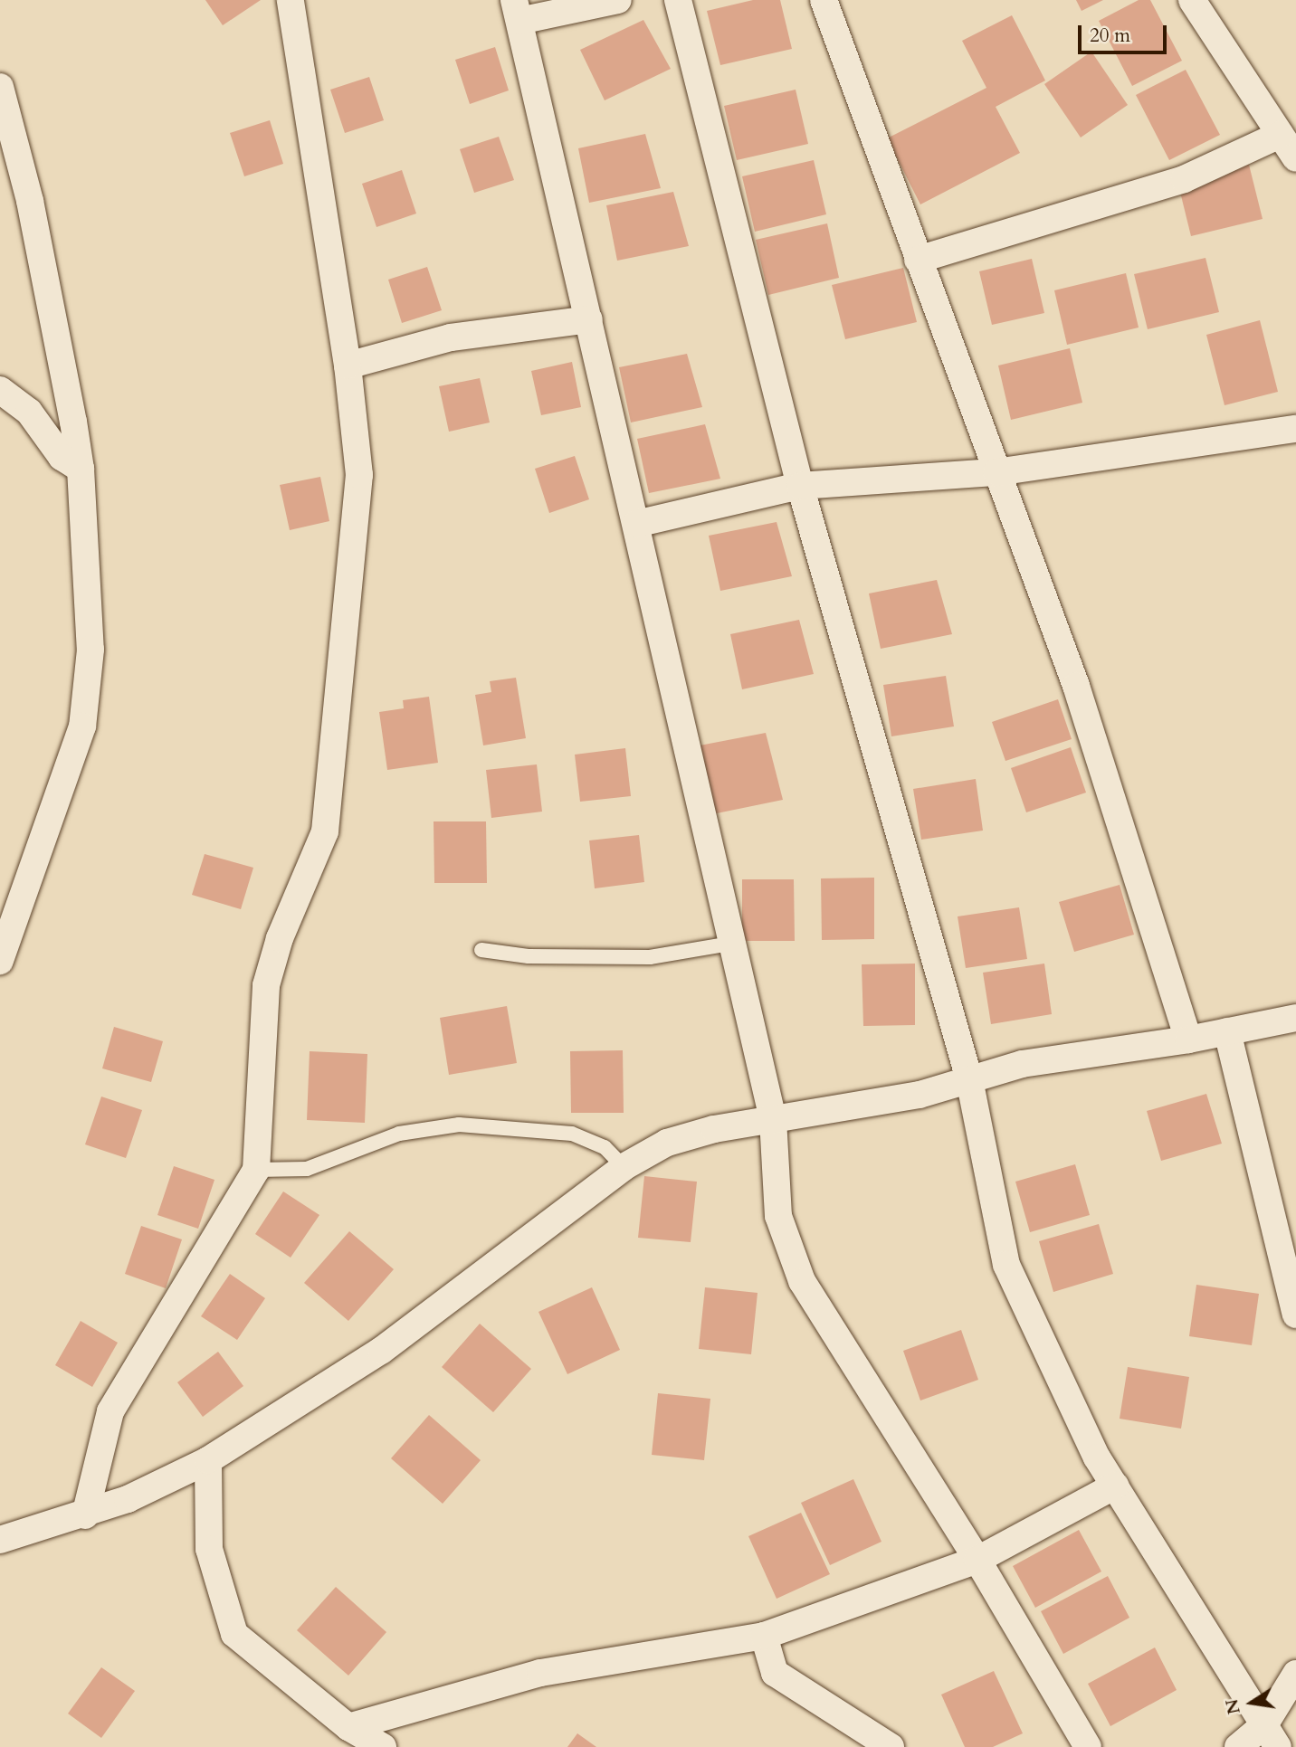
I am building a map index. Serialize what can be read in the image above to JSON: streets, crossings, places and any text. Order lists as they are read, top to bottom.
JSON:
{
  "scale_bar": "20 m",
  "north": "left"
}
